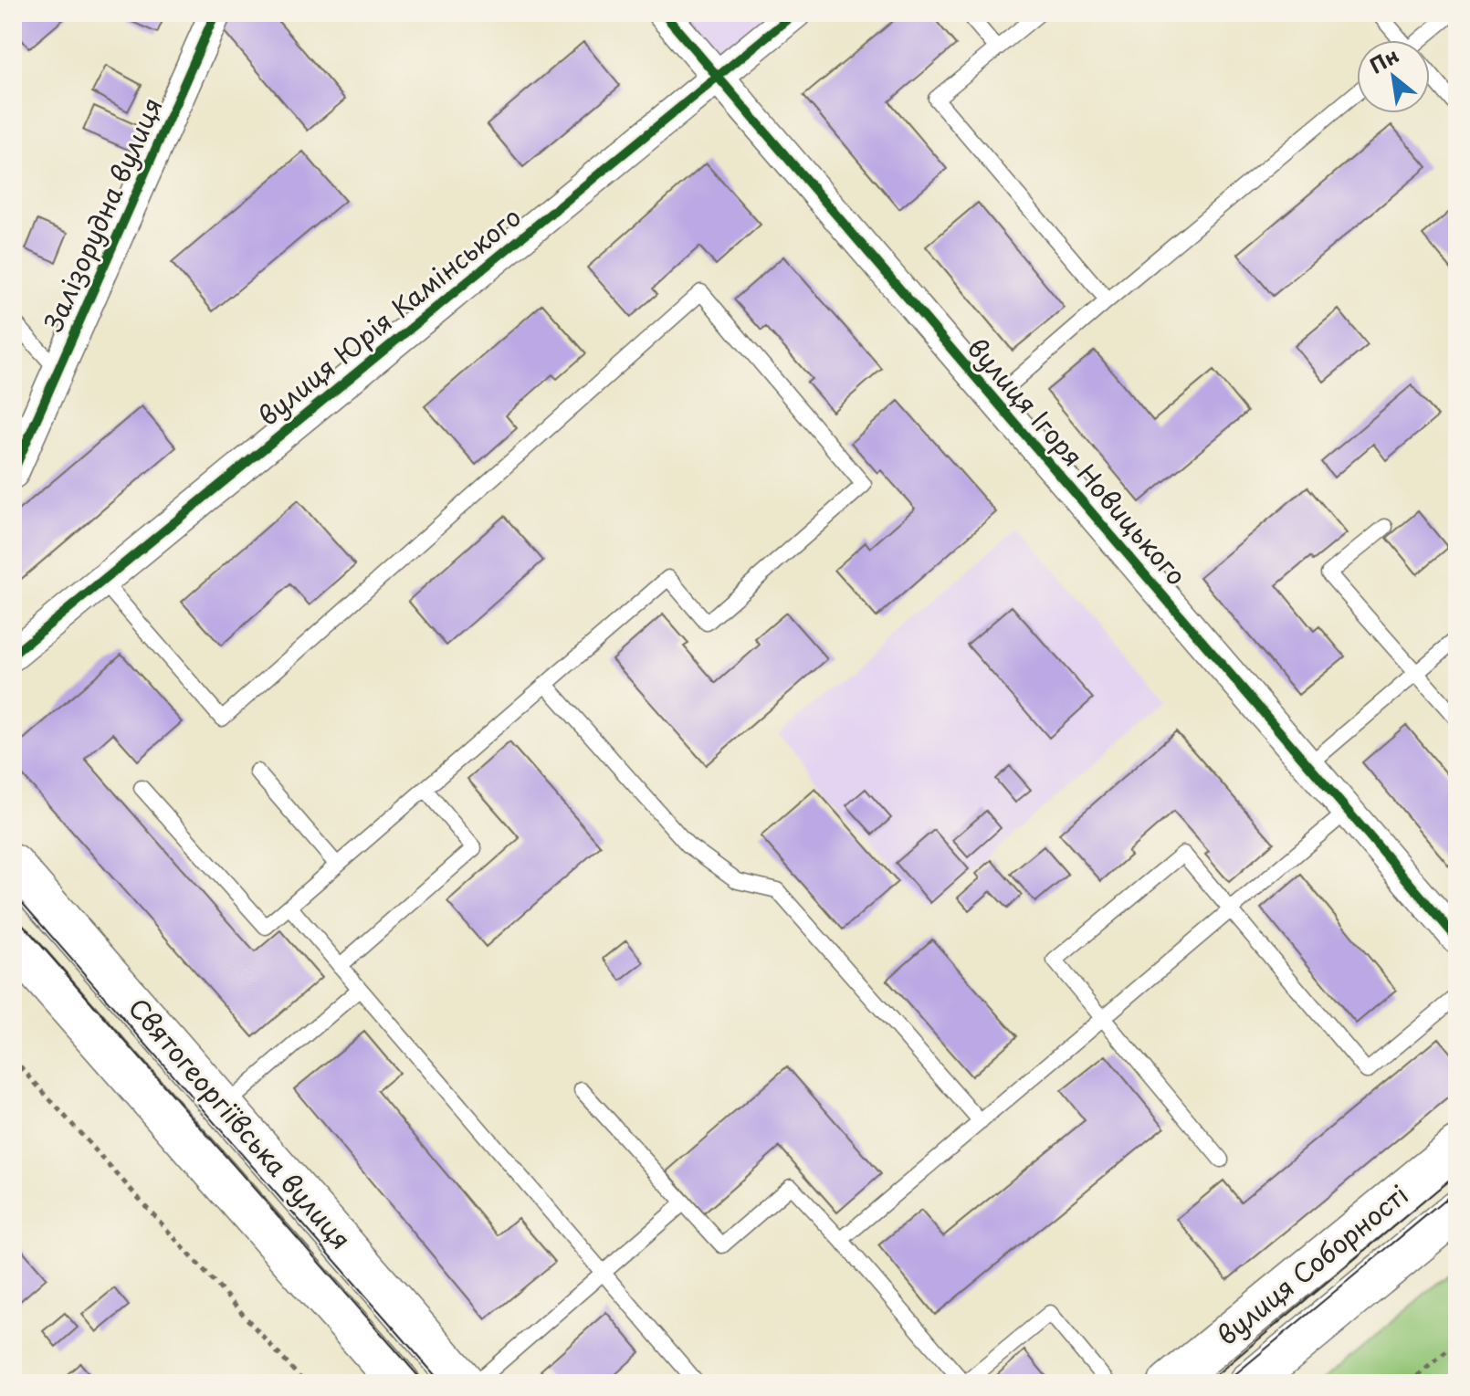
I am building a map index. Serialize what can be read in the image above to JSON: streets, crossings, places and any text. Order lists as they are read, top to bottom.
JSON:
{
  "streets": {
    "main road": ["Святогеоргіївська вулиця", "вулиця Соборності"],
    "street": ["Залізорудна вулиця", "вулиця Юрія Камінського", "вулиця Ігоря Новицького"]
  },
  "crossings": [
    ["вулиця Юрія Камінського", "вулиця Ігоря Новицького"]
  ],
  "north": "top left"
}
